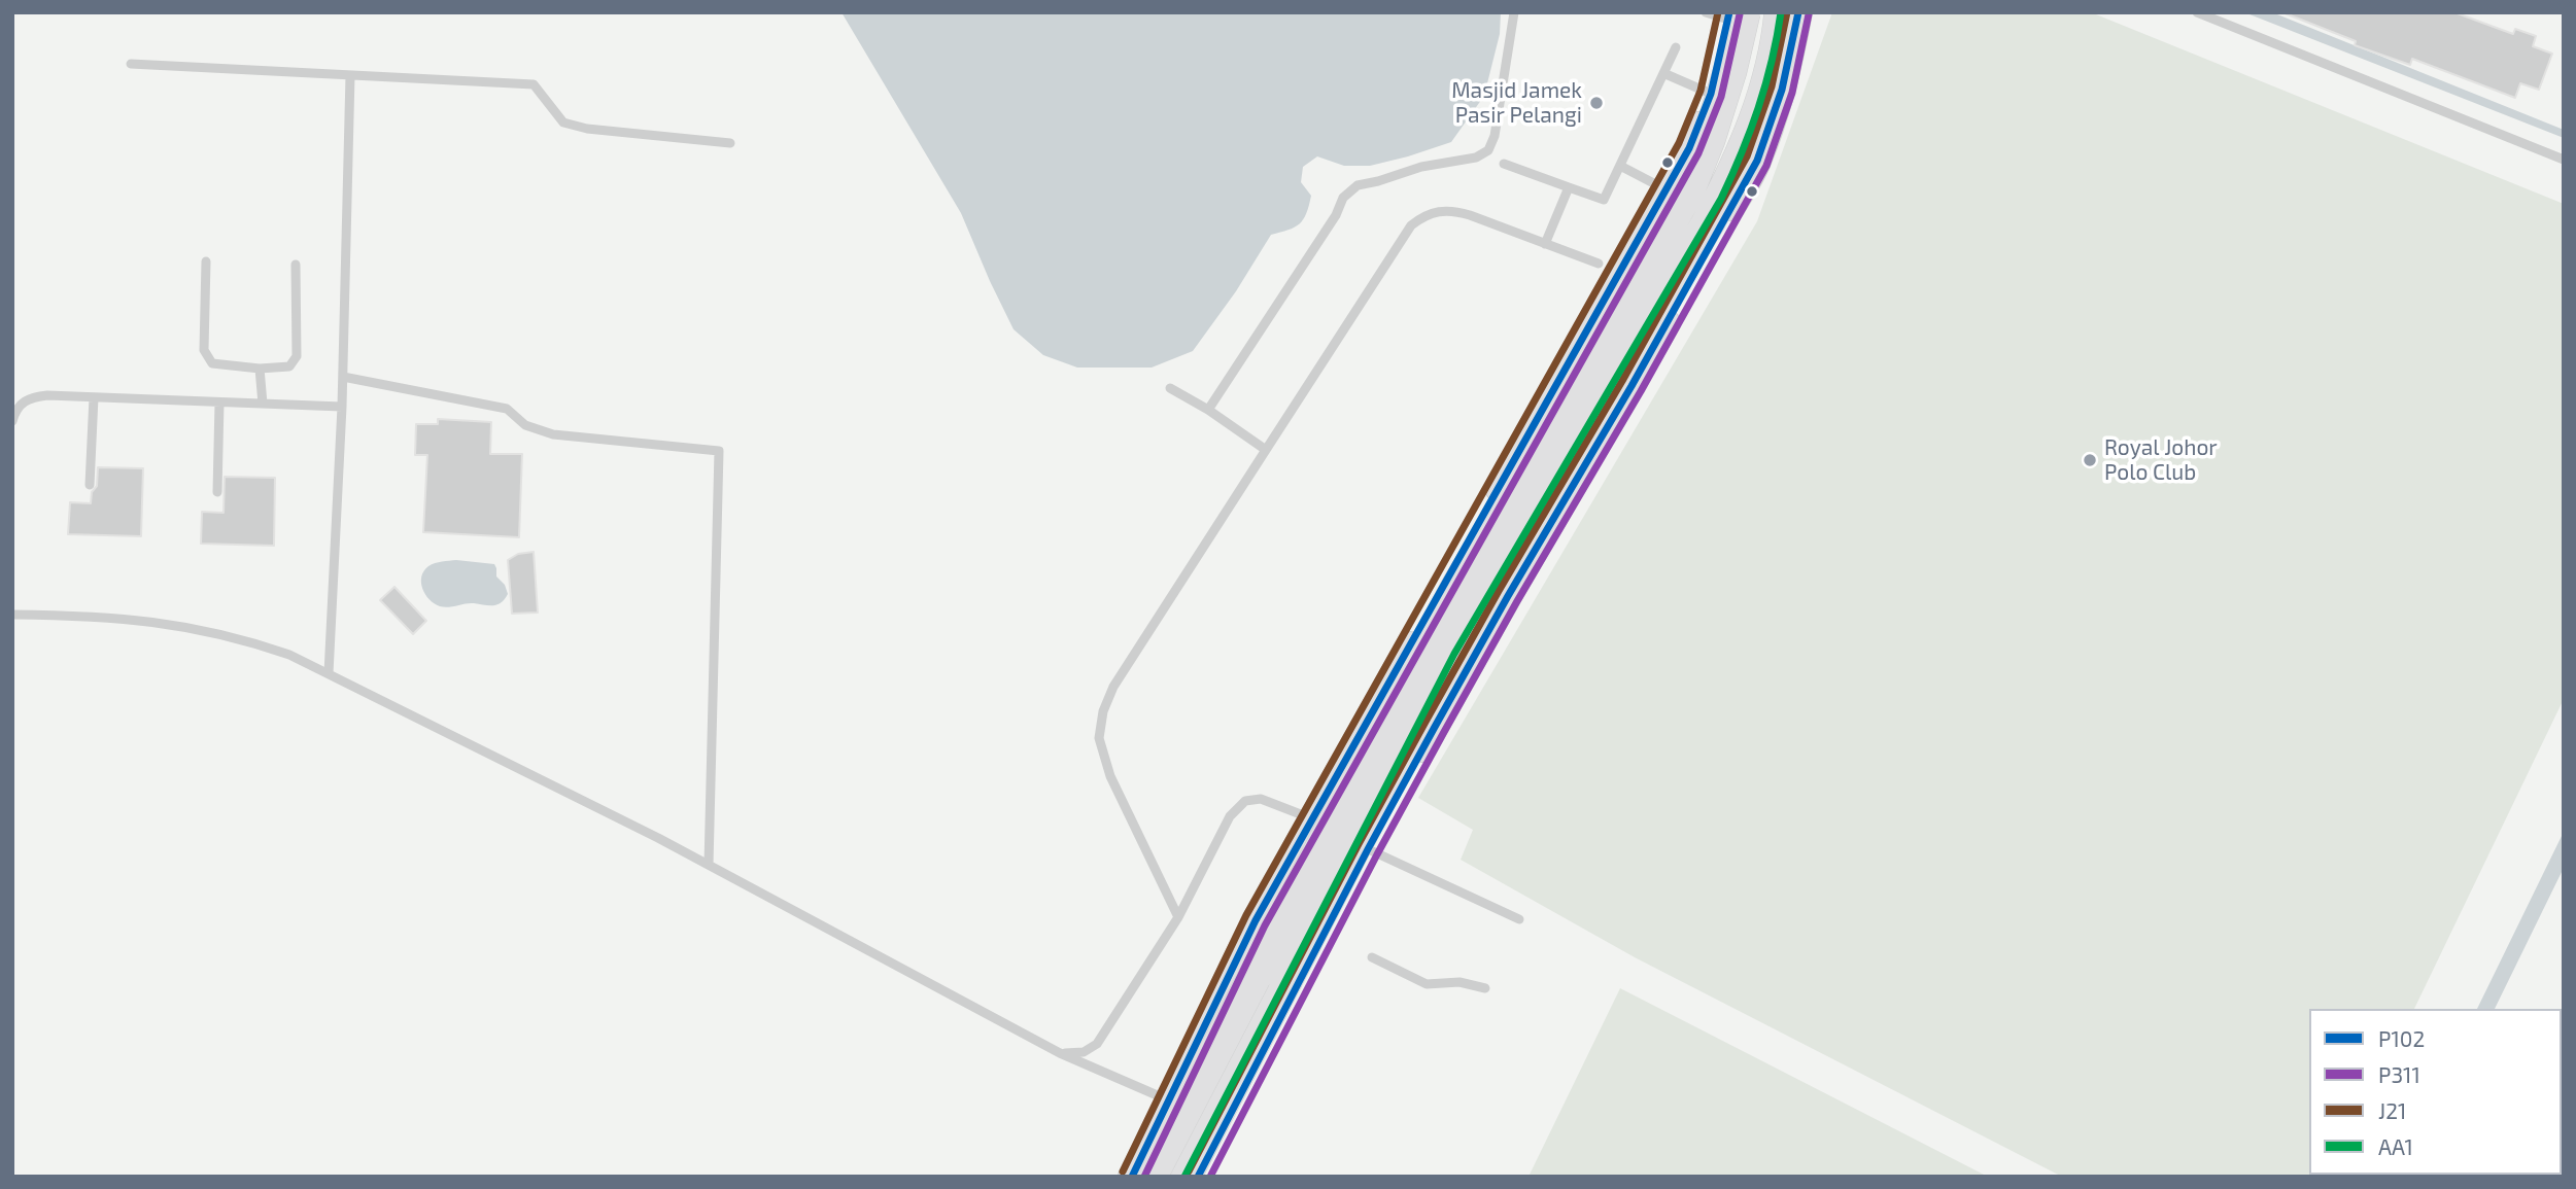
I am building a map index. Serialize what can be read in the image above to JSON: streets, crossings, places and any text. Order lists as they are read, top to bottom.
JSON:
{
  "places": ["Masjid Jamek Pasir Pelangi", "Royal Johor Polo Club"],
  "lines": [
    "transit line P102",
    "transit line J21",
    "transit line AA1",
    "transit line P311"
  ],
  "legend": [
    "P102",
    "P311",
    "J21",
    "AA1"
  ]
}
